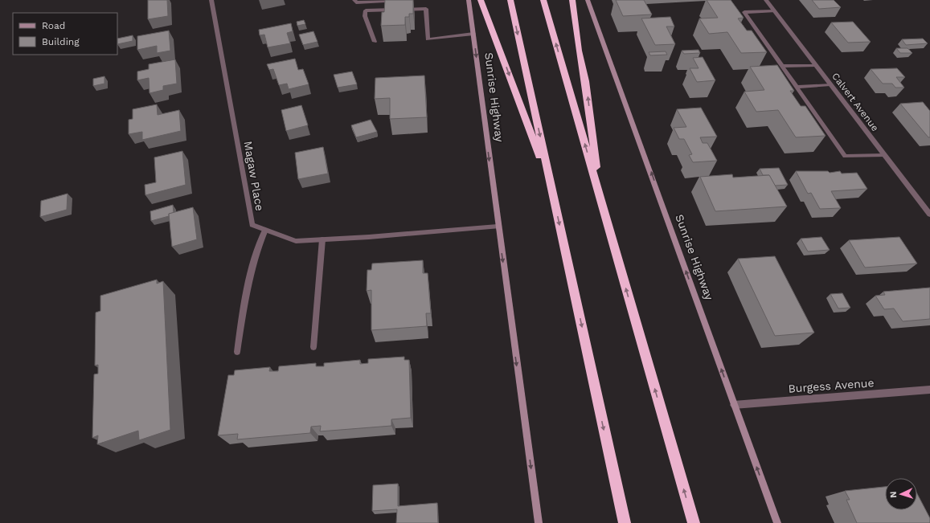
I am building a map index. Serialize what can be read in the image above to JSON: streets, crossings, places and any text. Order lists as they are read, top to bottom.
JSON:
{
  "streets": {
    "main road": ["Sunrise Highway"],
    "street": ["Calvert Avenue", "Magaw Place", "Burgess Avenue"]
  },
  "crossings": [
    ["Sunrise Highway", "Magaw Place"],
    ["Sunrise Highway", "Burgess Avenue"]
  ],
  "legend": ["Road", "Building"],
  "north": "left"
}
